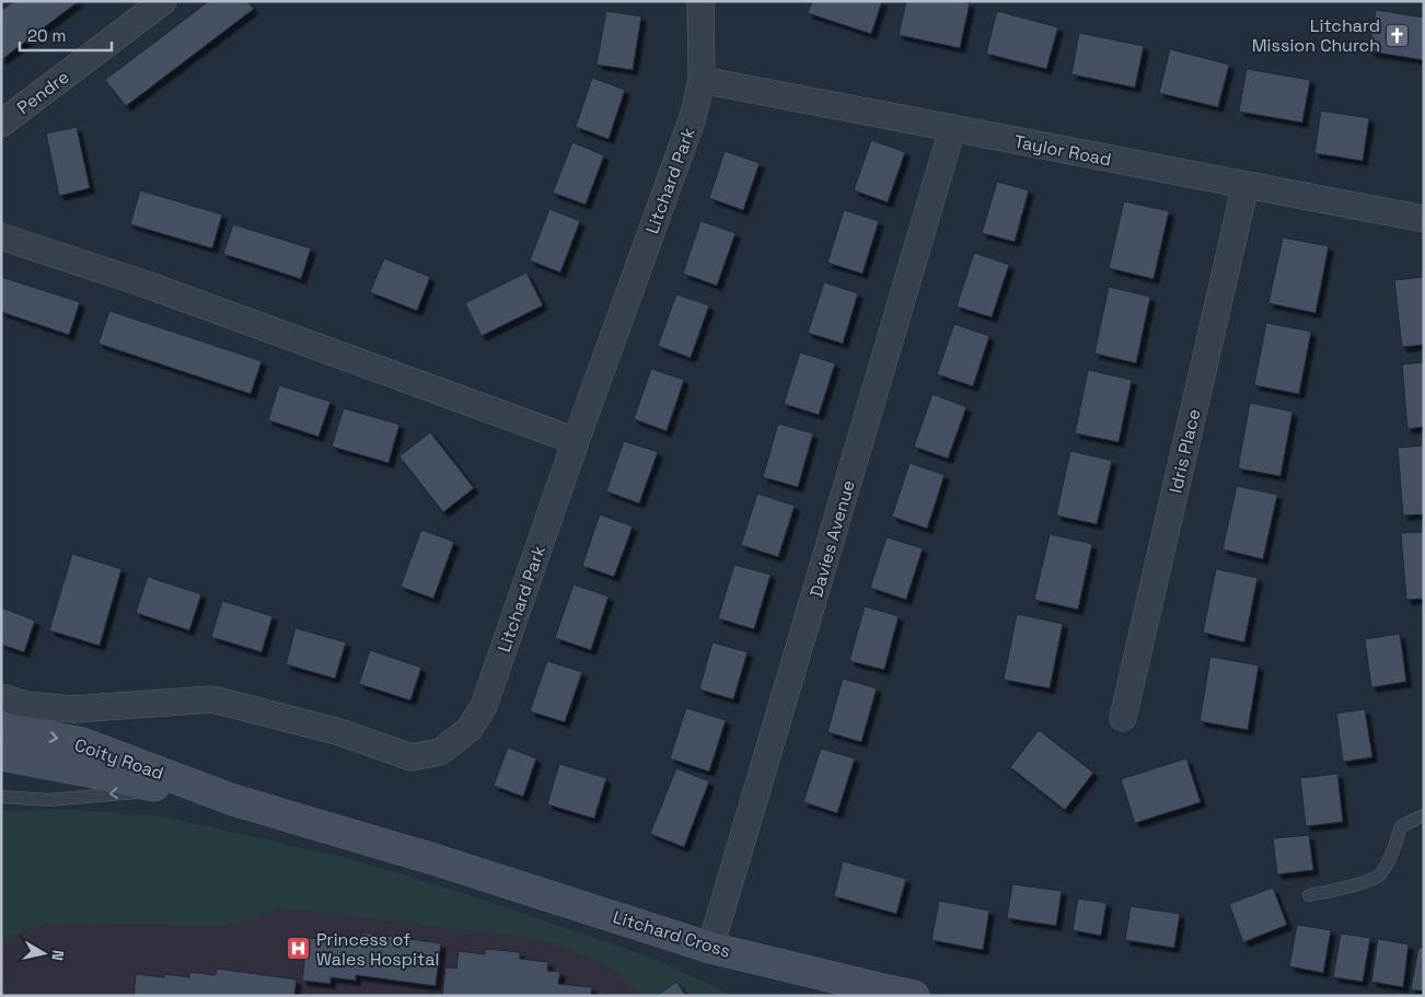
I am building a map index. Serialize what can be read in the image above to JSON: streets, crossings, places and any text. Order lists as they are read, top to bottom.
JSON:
{
  "streets": {
    "main road": ["Coity Road", "Litchard Cross"],
    "street": [
      "Pendre",
      "Taylor Road",
      "Litchard Park",
      "Idris Place",
      "Davies Avenue"
    ]
  },
  "crossings": [
    ["Taylor Road", "Litchard Park"],
    ["Taylor Road", "Idris Place"],
    ["Taylor Road", "Davies Avenue"],
    ["Davies Avenue", "Litchard Cross"],
    ["Coity Road", "Litchard Cross"]
  ],
  "places": {
    "church": ["Litchard Mission Church"],
    "hospital": ["Princess of Wales Hospital"]
  },
  "scale_bar": "20 m",
  "north": "right"
}
